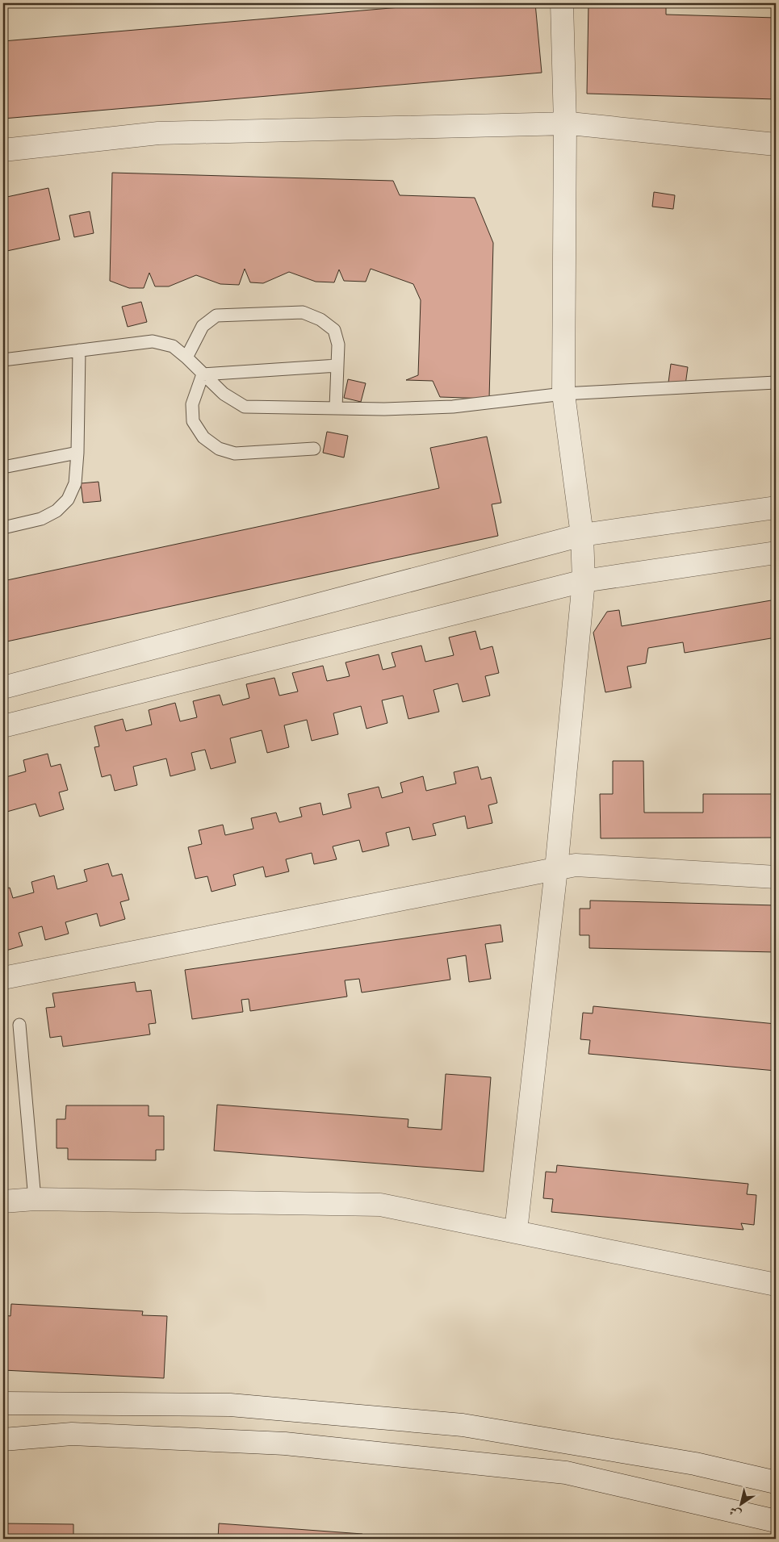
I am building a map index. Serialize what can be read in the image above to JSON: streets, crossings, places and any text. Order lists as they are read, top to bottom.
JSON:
{
  "north": "bottom left"
}
